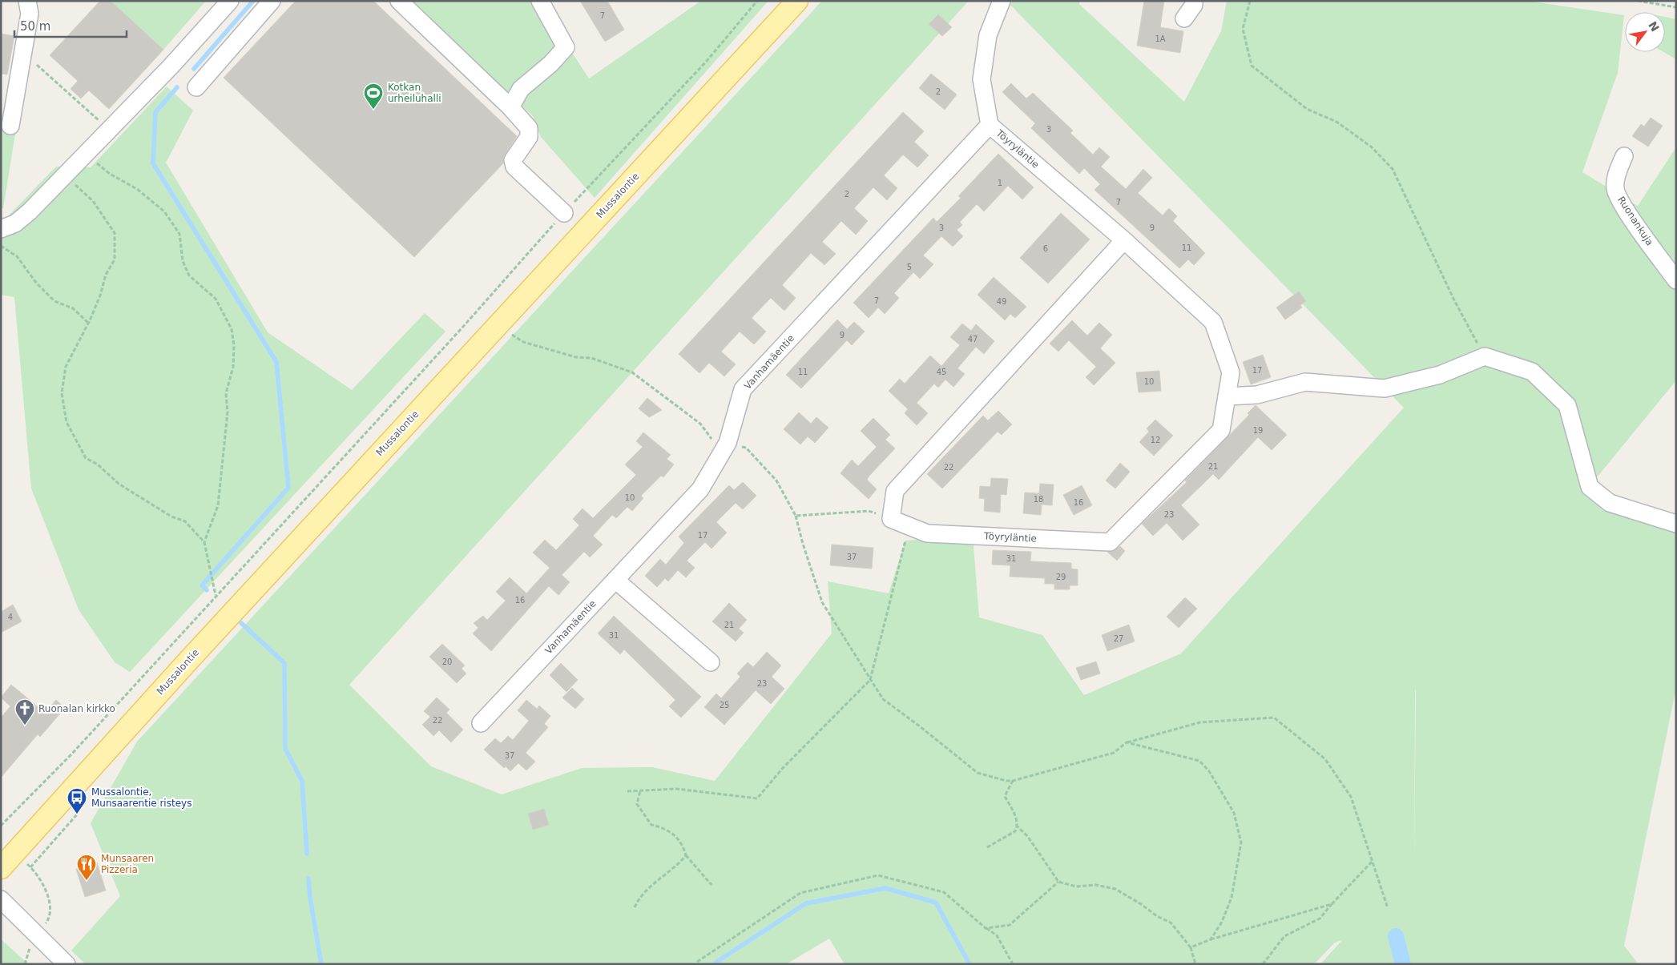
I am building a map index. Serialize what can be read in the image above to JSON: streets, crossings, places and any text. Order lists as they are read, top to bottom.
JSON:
{
  "streets": {
    "main road": ["Mussalontie"],
    "street": ["Töyryläntie", "Ruonankuja", "Vanhamäentie"]
  },
  "crossings": [
    ["Töyryläntie", "Vanhamäentie"]
  ],
  "places": {
    "sports": ["Kotkan urheiluhalli"],
    "church": ["Ruonalan kirkko"],
    "bus stop": ["Mussalontie, Munsaarentie risteys"],
    "restaurant": ["Munsaaren Pizzeria"]
  },
  "house_numbers": [
    "7",
    "1A",
    "2",
    "3",
    "1",
    "2",
    "7",
    "3",
    "9",
    "11",
    "6",
    "5",
    "7",
    "49",
    "9",
    "47",
    "17",
    "11",
    "45",
    "10",
    "19",
    "12",
    "21",
    "22",
    "10",
    "18",
    "16",
    "23",
    "17",
    "37",
    "31",
    "29",
    "16",
    "4",
    "21",
    "31",
    "27",
    "20",
    "23",
    "25",
    "22",
    "37"
  ],
  "scale_bar": "50 m",
  "north": "top right"
}
